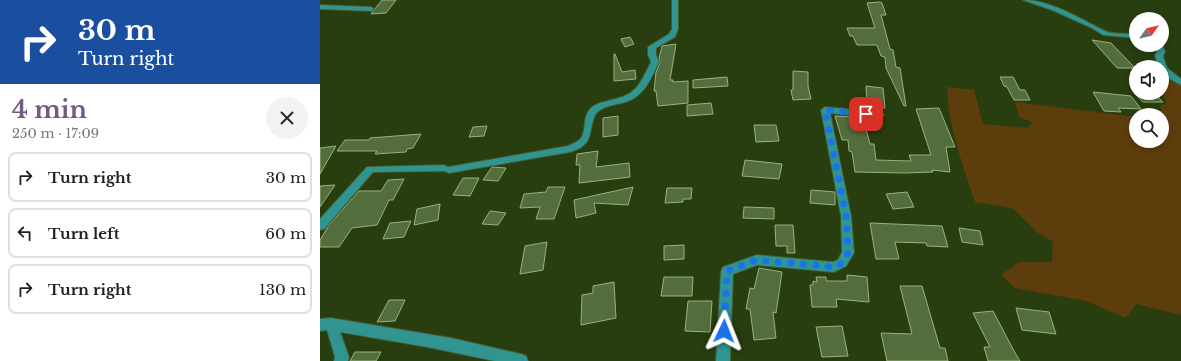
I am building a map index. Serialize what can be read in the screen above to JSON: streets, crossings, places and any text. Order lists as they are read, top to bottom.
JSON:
{
  "north": "top right",
  "page": {
    "turn": ["30 m", "Turn right"],
    "heading": ["4 min", "250 m · 17:09"],
    "list": [
      {
        "name": "Turn right",
        "value": "30 m"
      },
      {
        "name": "Turn left",
        "value": "60 m"
      },
      {
        "name": "Turn right",
        "value": "130 m"
      }
    ]
  }
}
